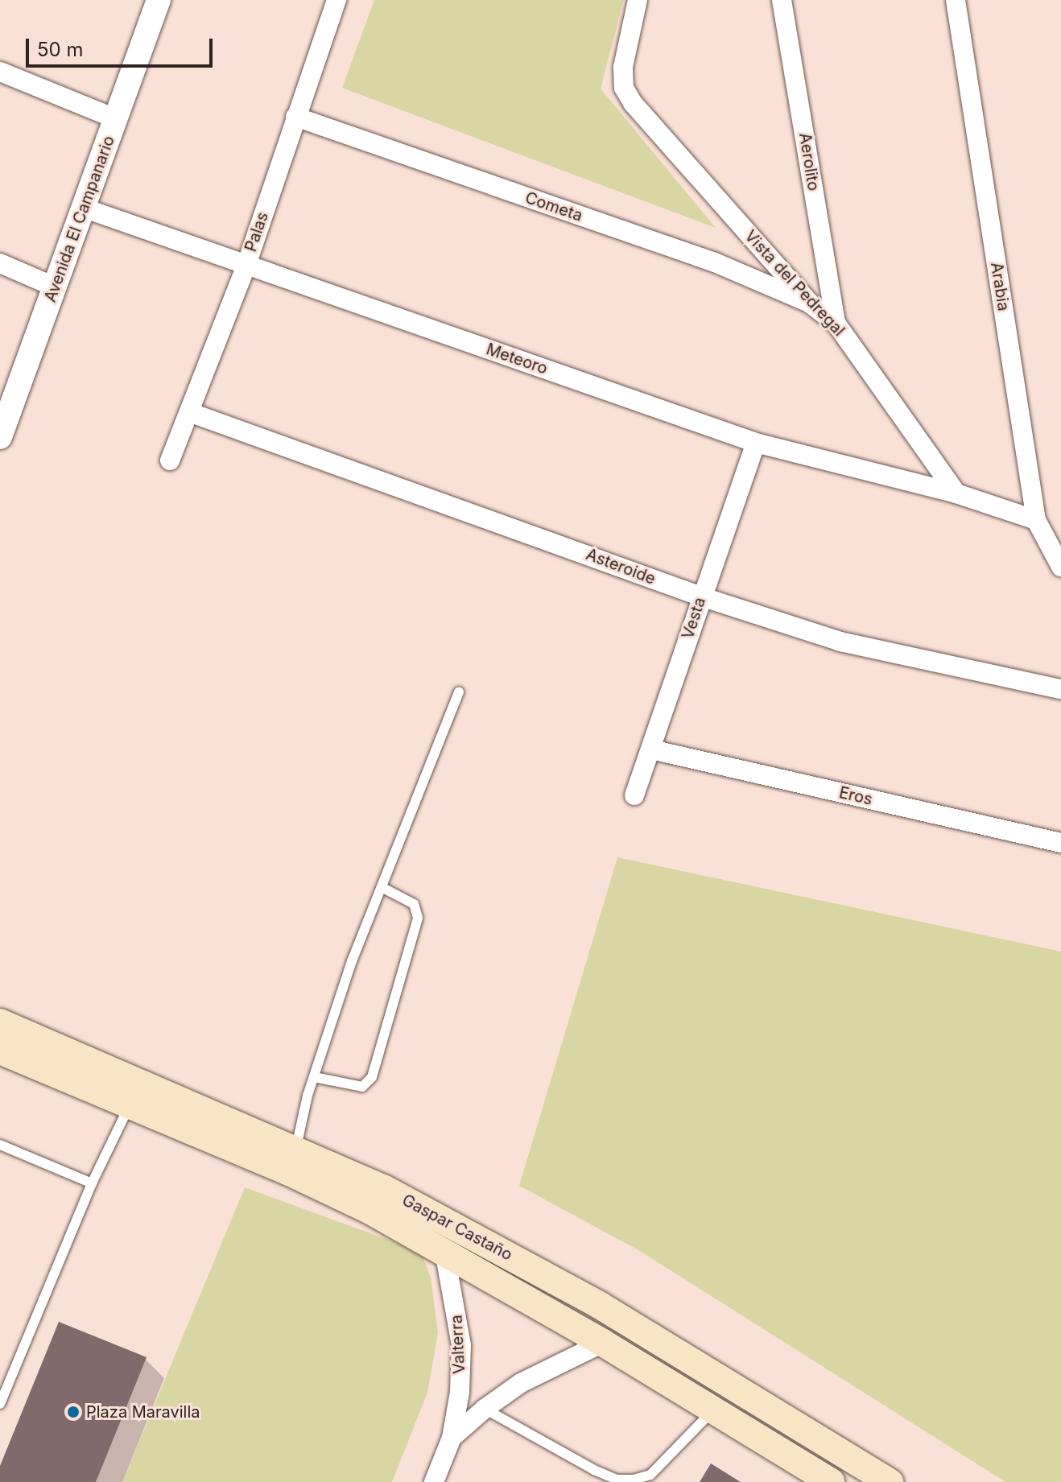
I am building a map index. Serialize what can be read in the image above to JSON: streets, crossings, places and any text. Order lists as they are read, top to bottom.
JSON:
{
  "streets": {
    "main road": ["Gaspar Castaño"],
    "street": [
      "Aerolito",
      "Cometa",
      "Avenida El Campanario",
      "Palas",
      "Vista del Pedregal",
      "Arabia",
      "Meteoro",
      "Asteroide",
      "Vesta",
      "Eros",
      "Valterra"
    ]
  },
  "crossings": [
    ["Aerolito", "Vista del Pedregal"],
    ["Cometa", "Palas"],
    ["Cometa", "Vista del Pedregal"],
    ["Avenida El Campanario", "Meteoro"],
    ["Palas", "Meteoro"],
    ["Palas", "Asteroide"],
    ["Vista del Pedregal", "Meteoro"],
    ["Meteoro", "Vesta"],
    ["Asteroide", "Vesta"],
    ["Vesta", "Eros"],
    ["Gaspar Castaño", "Valterra"]
  ],
  "places": ["Plaza Maravilla"],
  "scale_bar": "50 m"
}
